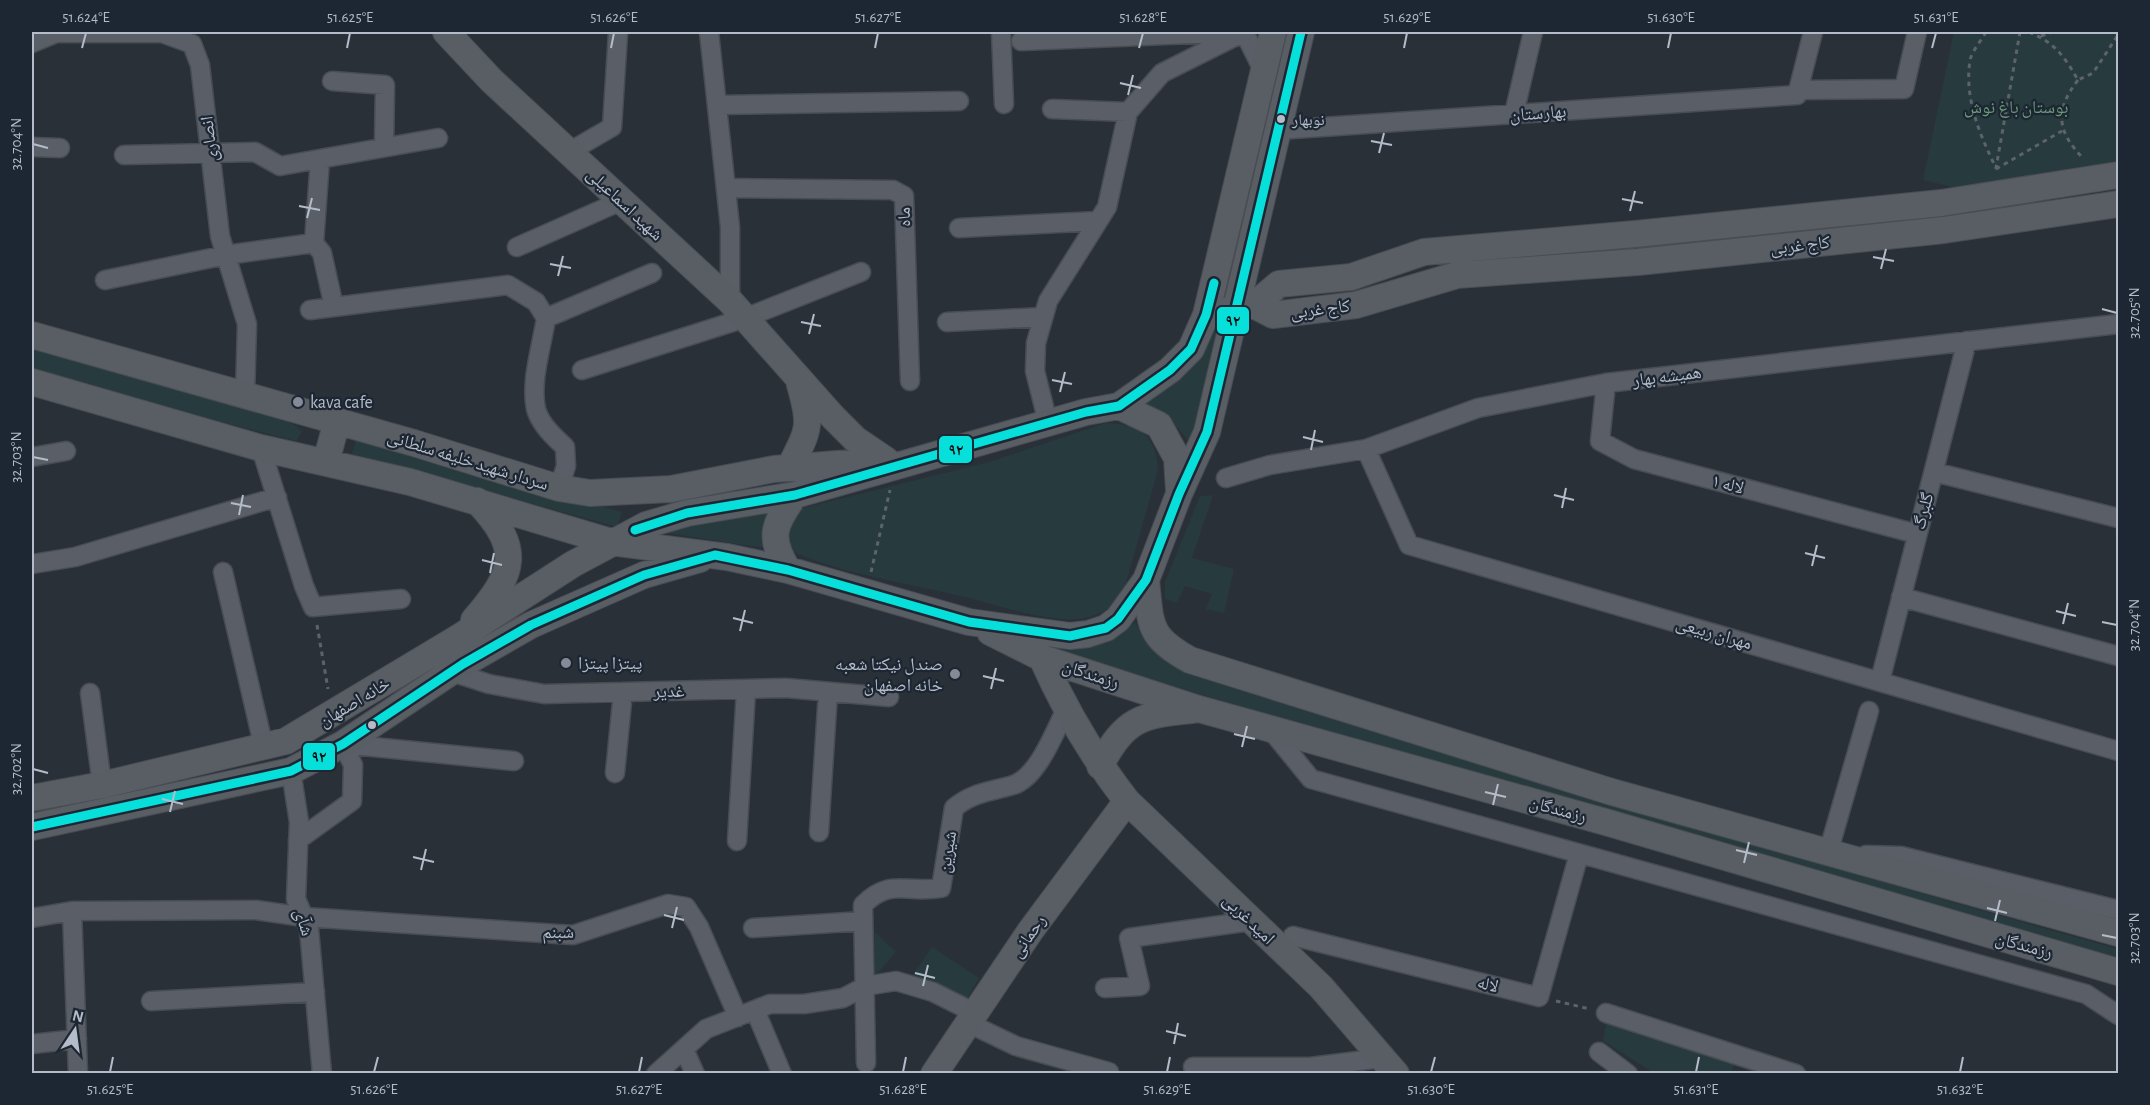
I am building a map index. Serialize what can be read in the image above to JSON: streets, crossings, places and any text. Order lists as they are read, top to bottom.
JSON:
{
  "streets": {
    "main road": [
      "شهید اسماعیلی",
      "کاج غربی",
      "سردار شهید خلیفه سلطانی",
      "رزمندگان",
      "خانه اصفهان",
      "امید غربی",
      "رحمانی"
    ],
    "street": [
      "بهارستان",
      "انصاری",
      "ماه",
      "همیشه بهار",
      "لاله ۱",
      "گلبرگ",
      "مهران ربیعی",
      "غدیر",
      "شیرین",
      "شآی",
      "شبنم",
      "لاله"
    ]
  },
  "crossings": [
    ["انصاری", "سردار شهید خلیفه سلطانی"],
    ["شهید اسماعیلی", "سردار شهید خلیفه سلطانی"],
    ["شهید اسماعیلی", "خانه اصفهان"],
    ["همیشه بهار", "لاله ۱"],
    ["همیشه بهار", "گلبرگ"],
    ["همیشه بهار", "مهران ربیعی"],
    ["سردار شهید خلیفه سلطانی", "رزمندگان"],
    ["سردار شهید خلیفه سلطانی", "خانه اصفهان"],
    ["لاله ۱", "گلبرگ"],
    ["گلبرگ", "مهران ربیعی"],
    ["رزمندگان", "امید غربی"],
    ["غدیر", "خانه اصفهان"],
    ["خانه اصفهان", "شآی"],
    ["شیرین", "امید غربی"],
    ["امید غربی", "رحمانی"],
    ["شآی", "شبنم"]
  ],
  "parks": ["بوستان باغ نوش"],
  "places": [
    "نوبهار",
    "kava cafe",
    "پیتزا پیتزا",
    "صندل نیکتا شعبه خانه اصفهان"
  ],
  "lines": ["transit line ۹۲"],
  "north": "top",
  "coordinates": [
    "51.624°E",
    "51.625°E",
    "51.626°E",
    "51.627°E",
    "51.628°E",
    "51.629°E",
    "51.630°E",
    "51.631°E",
    "32.704°N",
    "32.705°N",
    "32.703°N",
    "32.702°N",
    "51.632°E"
  ]
}
